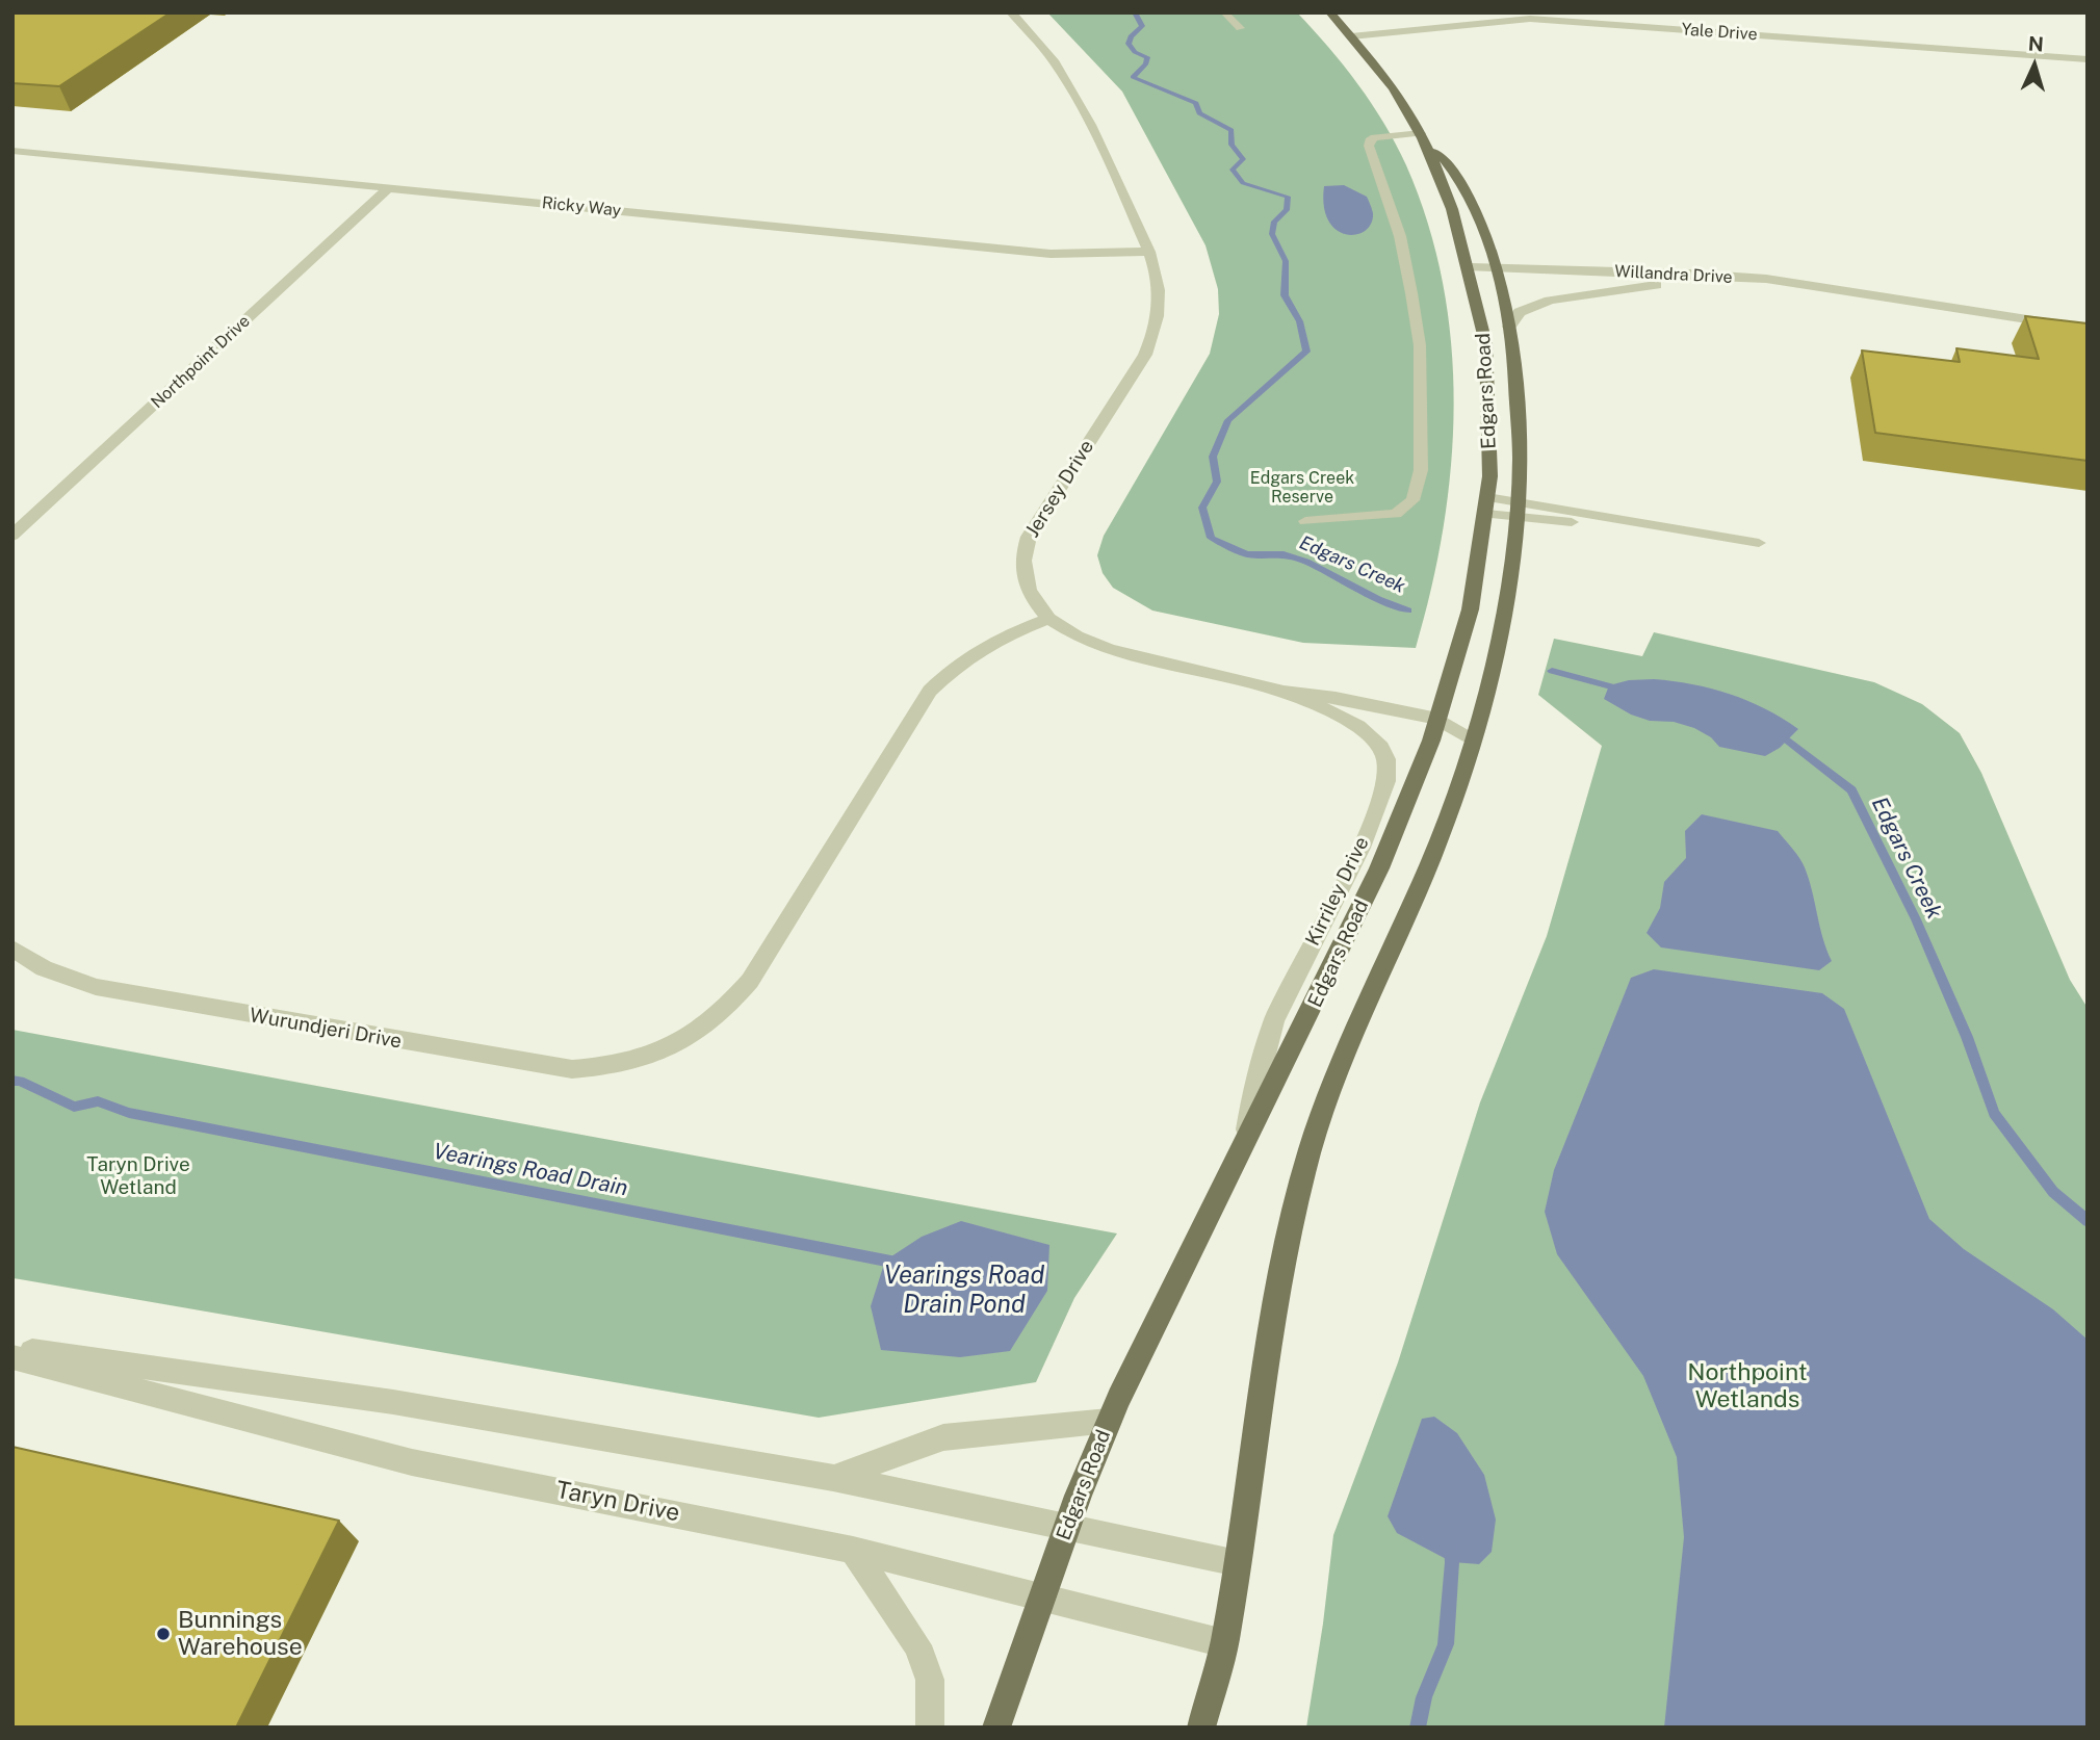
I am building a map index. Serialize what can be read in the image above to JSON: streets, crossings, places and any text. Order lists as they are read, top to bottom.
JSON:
{
  "streets": {
    "main road": ["Edgars Road"],
    "street": [
      "Yale Drive",
      "Ricky Way",
      "Willandra Drive",
      "Northpoint Drive",
      "Jersey Drive",
      "Kirriley Drive",
      "Wurundjeri Drive",
      "Taryn Drive"
    ]
  },
  "crossings": [
    ["Yale Drive", "Edgars Road"],
    ["Ricky Way", "Northpoint Drive"],
    ["Ricky Way", "Jersey Drive"],
    ["Willandra Drive", "Edgars Road"],
    ["Edgars Road", "Kirriley Drive"],
    ["Edgars Road", "Taryn Drive"],
    ["Jersey Drive", "Kirriley Drive"],
    ["Jersey Drive", "Wurundjeri Drive"],
    ["Kirriley Drive", "Wurundjeri Drive"]
  ],
  "water": ["Edgars Creek", "Vearings Road Drain", "Vearings Road Drain Pond"],
  "parks": ["Edgars Creek Reserve", "Taryn Drive Wetland", "Northpoint Wetlands"],
  "places": ["Bunnings Warehouse"],
  "north": "top"
}
